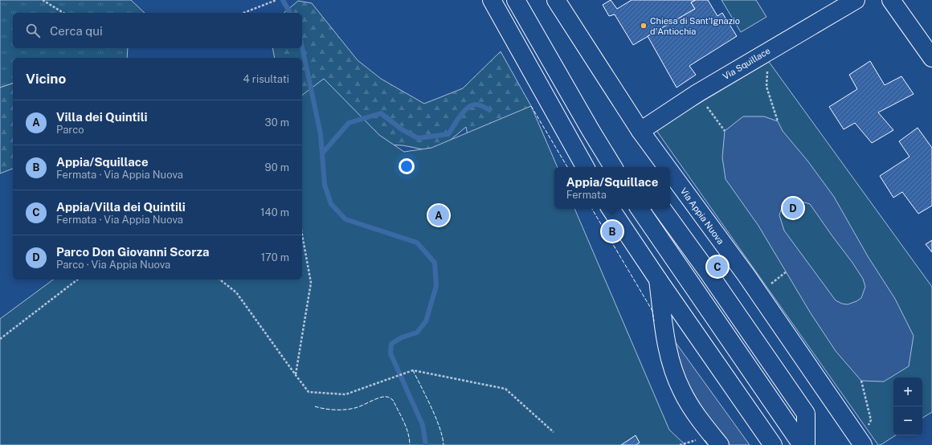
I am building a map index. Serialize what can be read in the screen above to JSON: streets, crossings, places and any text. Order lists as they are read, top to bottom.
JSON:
{
  "streets": {
    "main road": ["Via Squillace", "Via Appia Nuova"]
  },
  "crossings": [
    ["Via Squillace", "Via Appia Nuova"]
  ],
  "places": ["Chiesa di Sant'Ignazio d'Antiochia"],
  "page": {
    "search": "Cerca qui",
    "heading": ["Vicino", "4 risultati"],
    "list": [
      {
        "mark": "A",
        "name": "Villa dei Quintili",
        "note": "Parco",
        "value": "30 m"
      },
      {
        "mark": "B",
        "name": "Appia/Squillace",
        "note": "Fermata · Via Appia Nuova",
        "value": "90 m"
      },
      {
        "mark": "C",
        "name": "Appia/Villa dei Quintili",
        "note": "Fermata · Via Appia Nuova",
        "value": "140 m"
      },
      {
        "mark": "D",
        "name": "Parco Don Giovanni Scorza",
        "note": "Parco · Via Appia Nuova",
        "value": "170 m"
      }
    ],
    "popup": ["Appia/Squillace", "Fermata"],
    "pins": [
      "D",
      "A",
      "B",
      "C"
    ],
    "map_buttons": ["+", "−"]
  }
}
